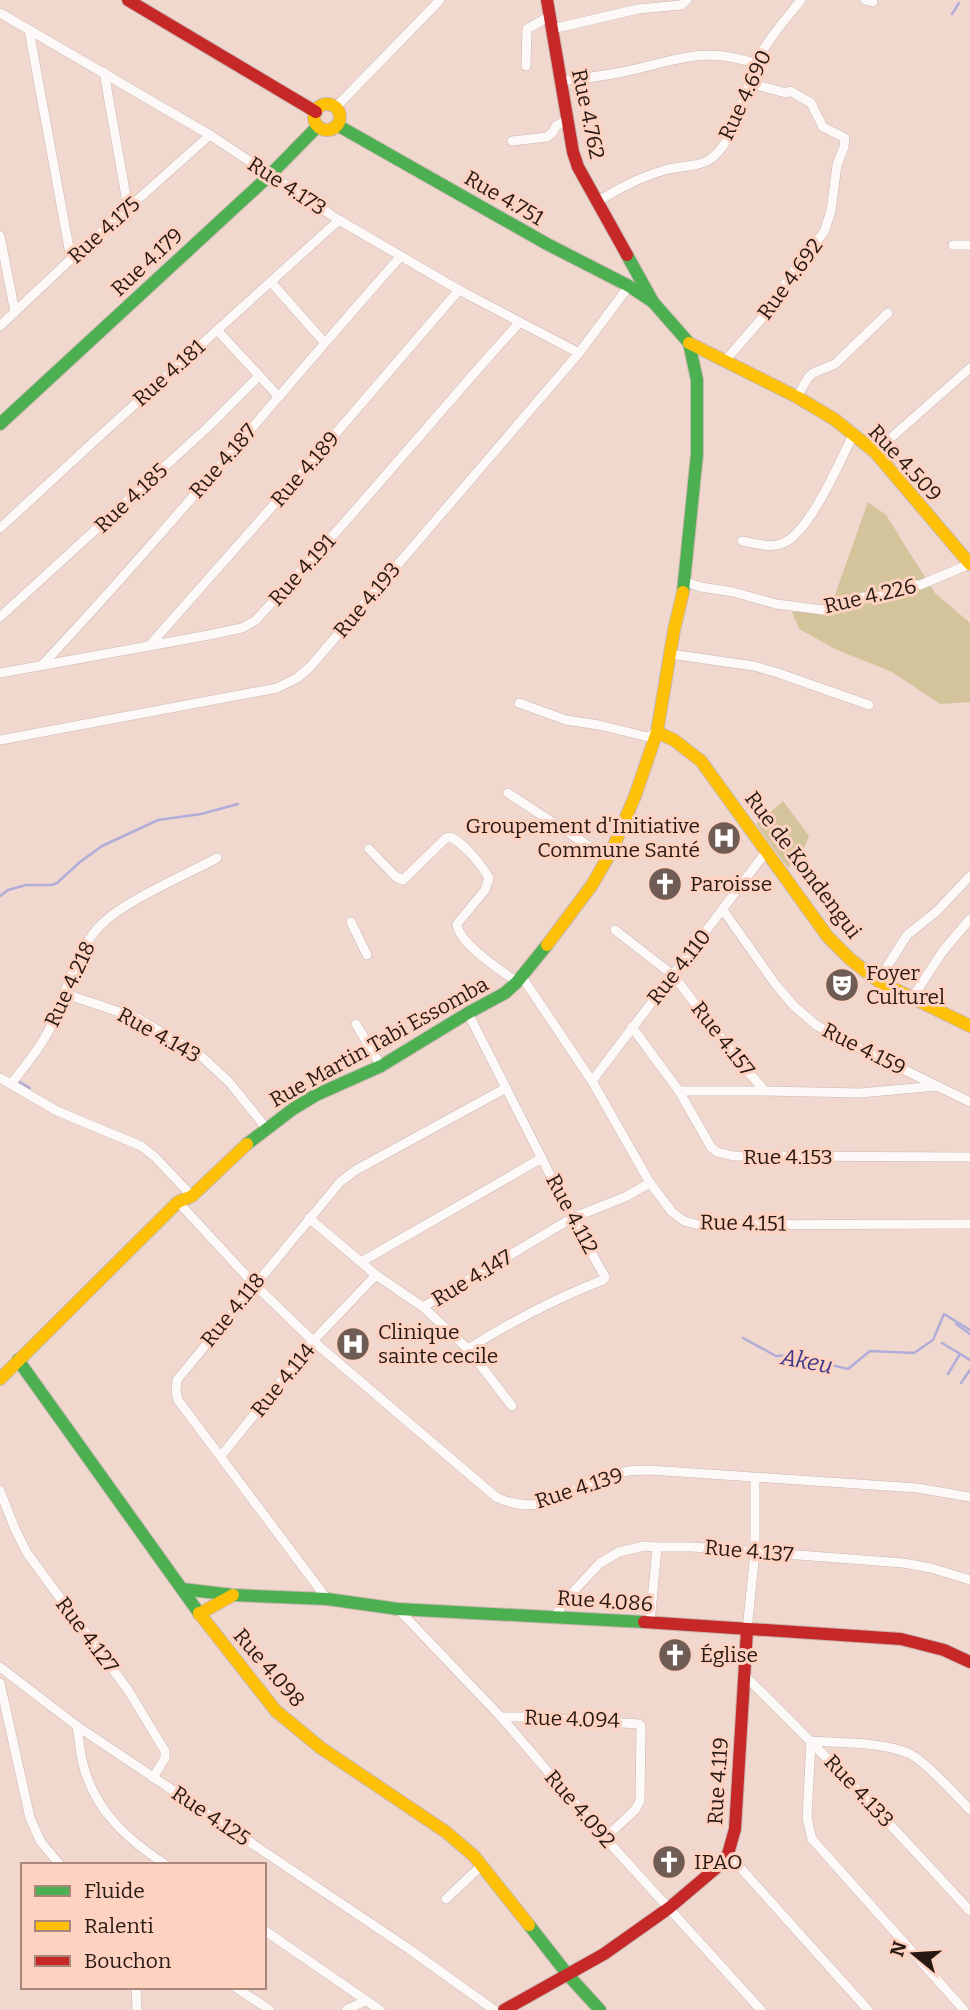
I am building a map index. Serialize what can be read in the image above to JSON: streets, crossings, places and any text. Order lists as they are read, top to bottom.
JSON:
{
  "streets": {
    "main road": [
      "Rue 4.762",
      "Rue 4.751",
      "Rue 4.179",
      "Rue 4.509",
      "Rue de Kondengui",
      "Rue Martin Tabi Essomba",
      "Rue 4.086",
      "Rue 4.098",
      "Rue 4.119"
    ],
    "street": [
      "Rue 4.690",
      "Rue 4.173",
      "Rue 4.175",
      "Rue 4.692",
      "Rue 4.181",
      "Rue 4.187",
      "Rue 4.189",
      "Rue 4.185",
      "Rue 4.191",
      "Rue 4.226",
      "Rue 4.193",
      "Rue 4.110",
      "Rue 4.218",
      "Rue 4.143",
      "Rue 4.157",
      "Rue 4.159",
      "Rue 4.153",
      "Rue 4.112",
      "Rue 4.151",
      "Rue 4.147",
      "Rue 4.118",
      "Rue 4.114",
      "Rue 4.139",
      "Rue 4.137",
      "Rue 4.127",
      "Rue 4.094",
      "Rue 4.133",
      "Rue 4.092",
      "Rue 4.125"
    ]
  },
  "crossings": [
    ["Rue 4.690", "Rue 4.762"],
    ["Rue 4.690", "Rue 4.692"],
    ["Rue 4.762", "Rue 4.751"],
    ["Rue 4.762", "Rue Martin Tabi Essomba"],
    ["Rue 4.173", "Rue 4.175"],
    ["Rue 4.173", "Rue 4.179"],
    ["Rue 4.173", "Rue 4.181"],
    ["Rue 4.173", "Rue 4.187"],
    ["Rue 4.173", "Rue 4.189"],
    ["Rue 4.173", "Rue 4.191"],
    ["Rue 4.173", "Rue 4.193"],
    ["Rue 4.751", "Rue 4.179"],
    ["Rue 4.751", "Rue 4.193"],
    ["Rue 4.751", "Rue Martin Tabi Essomba"],
    ["Rue 4.692", "Rue 4.509"],
    ["Rue 4.187", "Rue 4.191"],
    ["Rue 4.509", "Rue 4.226"],
    ["Rue 4.509", "Rue Martin Tabi Essomba"],
    ["Rue 4.189", "Rue 4.191"],
    ["Rue 4.226", "Rue Martin Tabi Essomba"],
    ["Rue de Kondengui", "Rue 4.110"],
    ["Rue de Kondengui", "Rue Martin Tabi Essomba"],
    ["Rue 4.110", "Rue 4.157"],
    ["Rue 4.110", "Rue 4.159"],
    ["Rue 4.110", "Rue 4.153"],
    ["Rue 4.110", "Rue 4.151"],
    ["Rue 4.218", "Rue 4.143"],
    ["Rue 4.143", "Rue Martin Tabi Essomba"],
    ["Rue 4.157", "Rue 4.159"],
    ["Rue Martin Tabi Essomba", "Rue 4.112"],
    ["Rue Martin Tabi Essomba", "Rue 4.151"],
    ["Rue Martin Tabi Essomba", "Rue 4.139"],
    ["Rue Martin Tabi Essomba", "Rue 4.098"],
    ["Rue 4.112", "Rue 4.147"],
    ["Rue 4.112", "Rue 4.118"],
    ["Rue 4.151", "Rue 4.147"],
    ["Rue 4.147", "Rue 4.118"],
    ["Rue 4.147", "Rue 4.114"],
    ["Rue 4.118", "Rue 4.114"],
    ["Rue 4.118", "Rue 4.139"],
    ["Rue 4.118", "Rue 4.086"],
    ["Rue 4.114", "Rue 4.139"],
    ["Rue 4.139", "Rue 4.119"],
    ["Rue 4.137", "Rue 4.086"],
    ["Rue 4.137", "Rue 4.119"],
    ["Rue 4.086", "Rue 4.098"],
    ["Rue 4.086", "Rue 4.119"],
    ["Rue 4.086", "Rue 4.092"],
    ["Rue 4.127", "Rue 4.125"],
    ["Rue 4.098", "Rue 4.119"],
    ["Rue 4.094", "Rue 4.092"],
    ["Rue 4.119", "Rue 4.133"],
    ["Rue 4.119", "Rue 4.092"]
  ],
  "water": ["Akeu"],
  "places": {
    "hospital": ["Groupement d'Initiative Commune Santé", "Clinique sainte cecile"],
    "church": ["Paroisse", "Église", "IPAO"],
    "theatre": ["Foyer Culturel"]
  },
  "legend": ["Fluide", "Ralenti", "Bouchon"],
  "north": "left"
}
